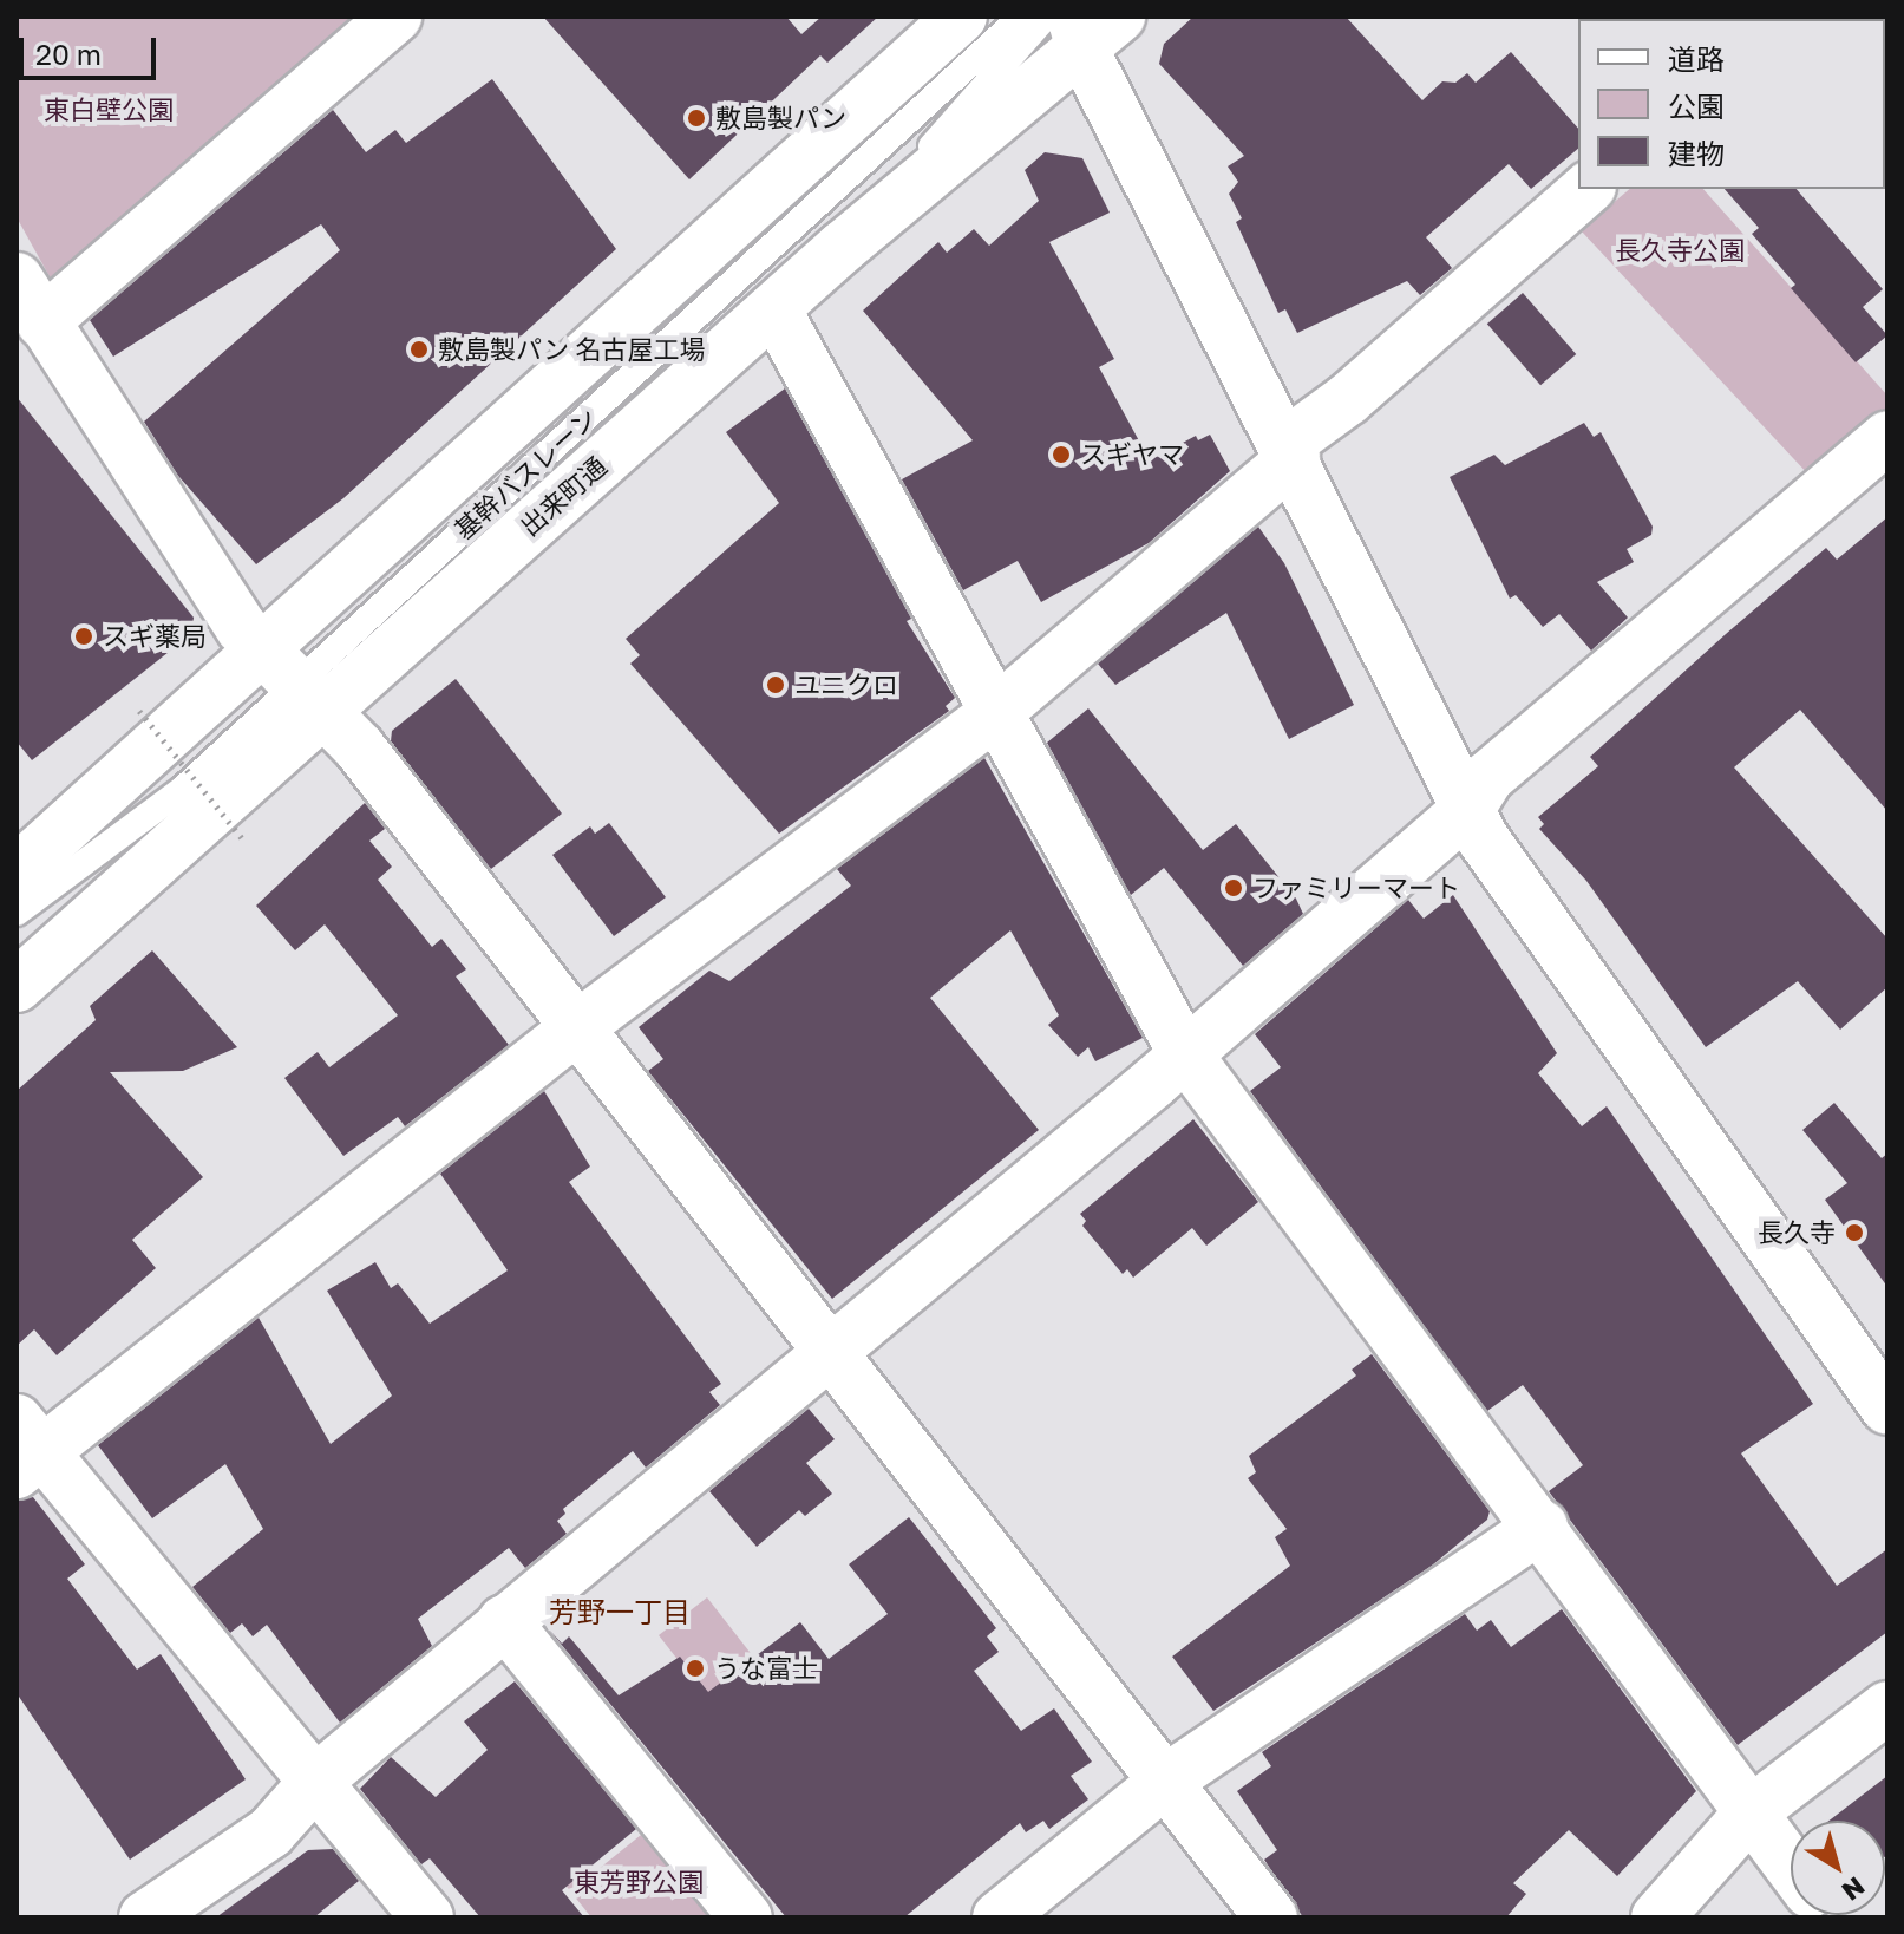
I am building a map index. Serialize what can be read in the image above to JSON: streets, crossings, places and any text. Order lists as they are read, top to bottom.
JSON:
{
  "streets": {
    "street": ["出来町通"],
    "lane": ["基幹バスレーン"]
  },
  "crossings": [
    ["基幹バスレーン", "出来町通"]
  ],
  "districts": ["芳野一丁目"],
  "parks": ["東白壁公園", "長久寺公園", "東芳野公園"],
  "places": [
    "敷島製パン",
    "敷島製パン 名古屋工場",
    "スギヤマ",
    "スギ薬局",
    "ユニクロ",
    "ファミリーマート",
    "長久寺",
    "うな富士"
  ],
  "legend": ["道路", "公園", "建物"],
  "scale_bar": "20 m",
  "north": "bottom right"
}
